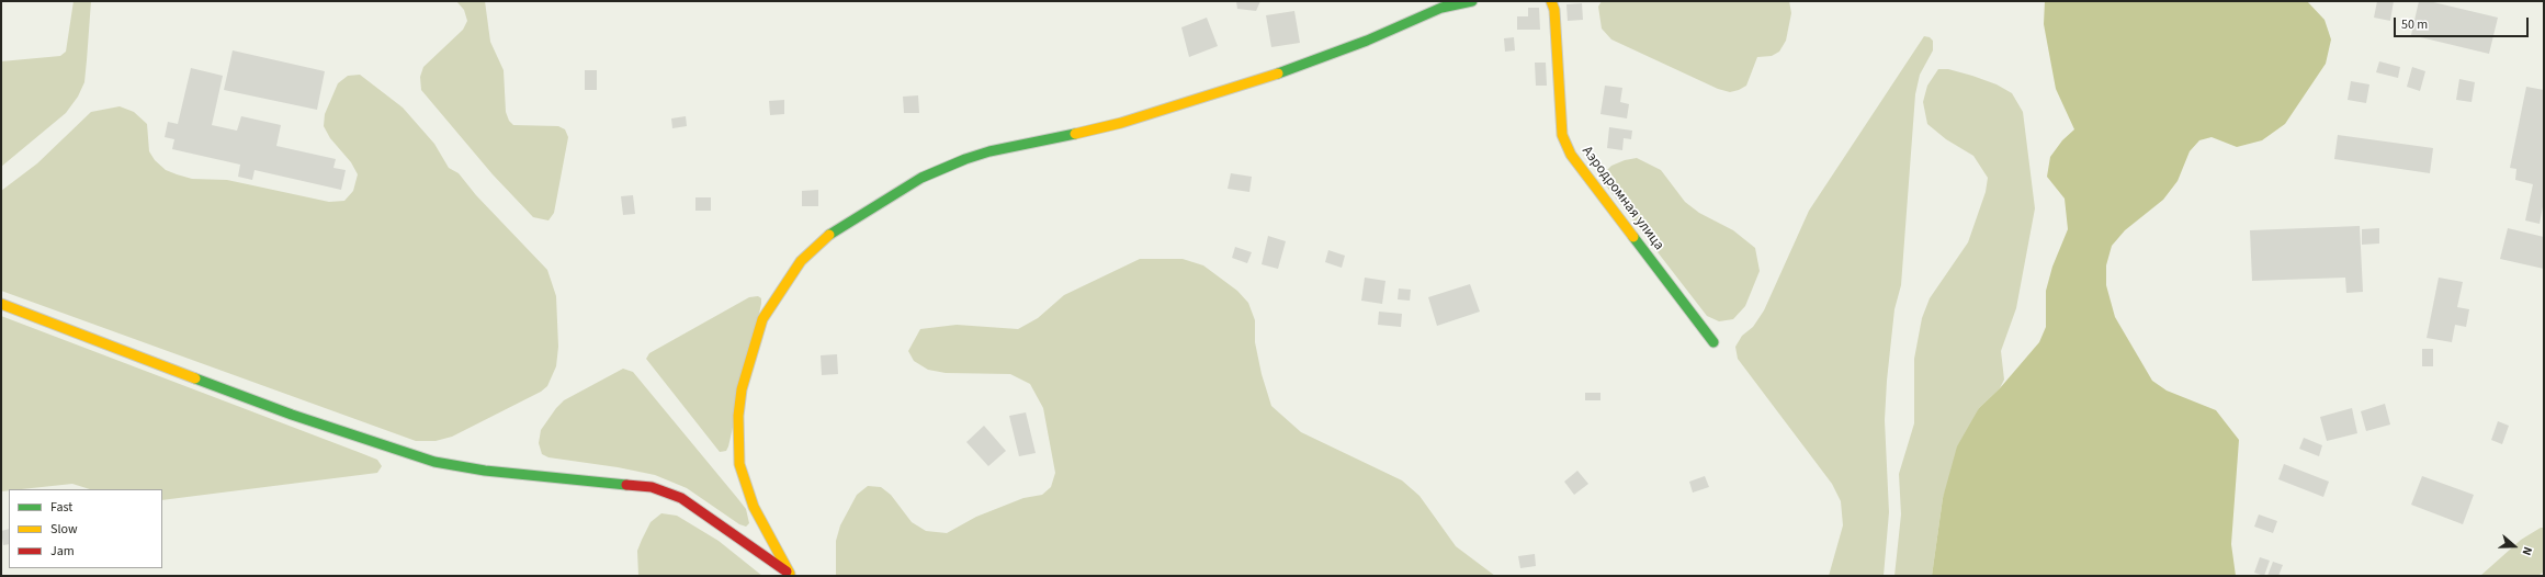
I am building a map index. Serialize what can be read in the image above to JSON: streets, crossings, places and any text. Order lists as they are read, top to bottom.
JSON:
{
  "streets": {
    "street": ["Аэродромная улица"]
  },
  "legend": ["Fast", "Slow", "Jam"],
  "scale_bar": "50 m",
  "north": "right"
}
